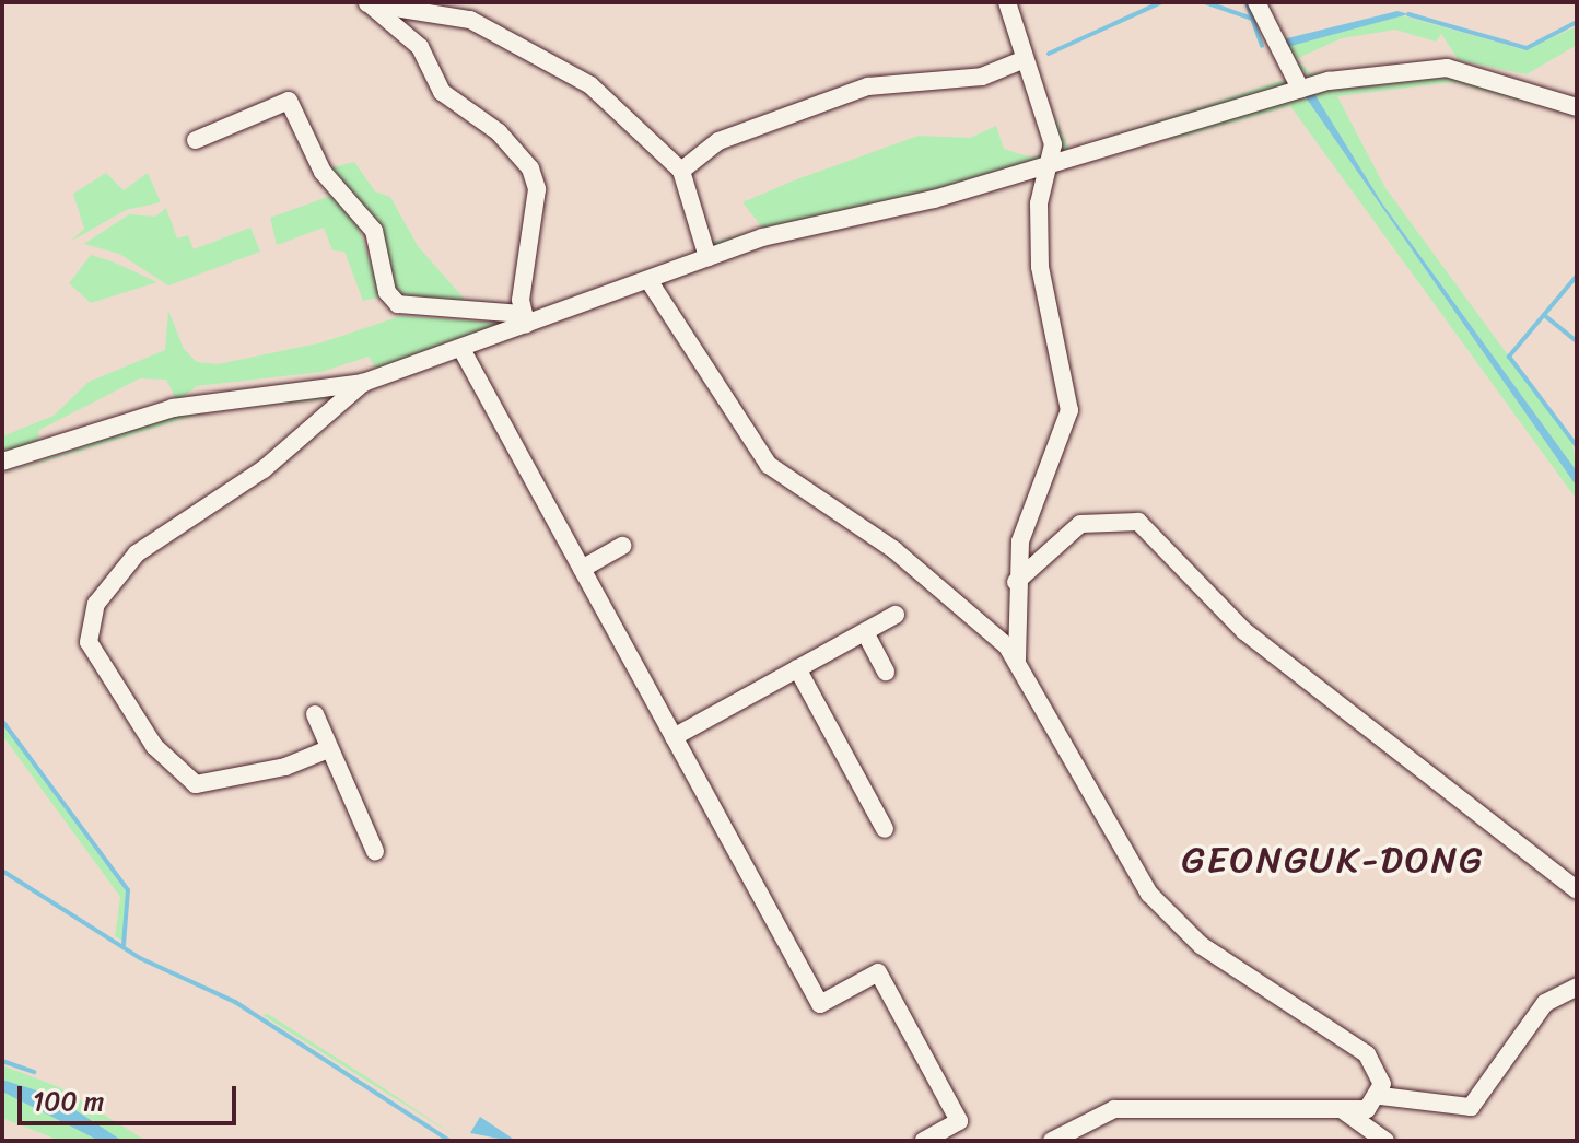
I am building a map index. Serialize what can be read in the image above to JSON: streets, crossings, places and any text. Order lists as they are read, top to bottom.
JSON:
{
  "districts": ["GEONGUK-DONG"],
  "scale_bar": "100 m"
}
